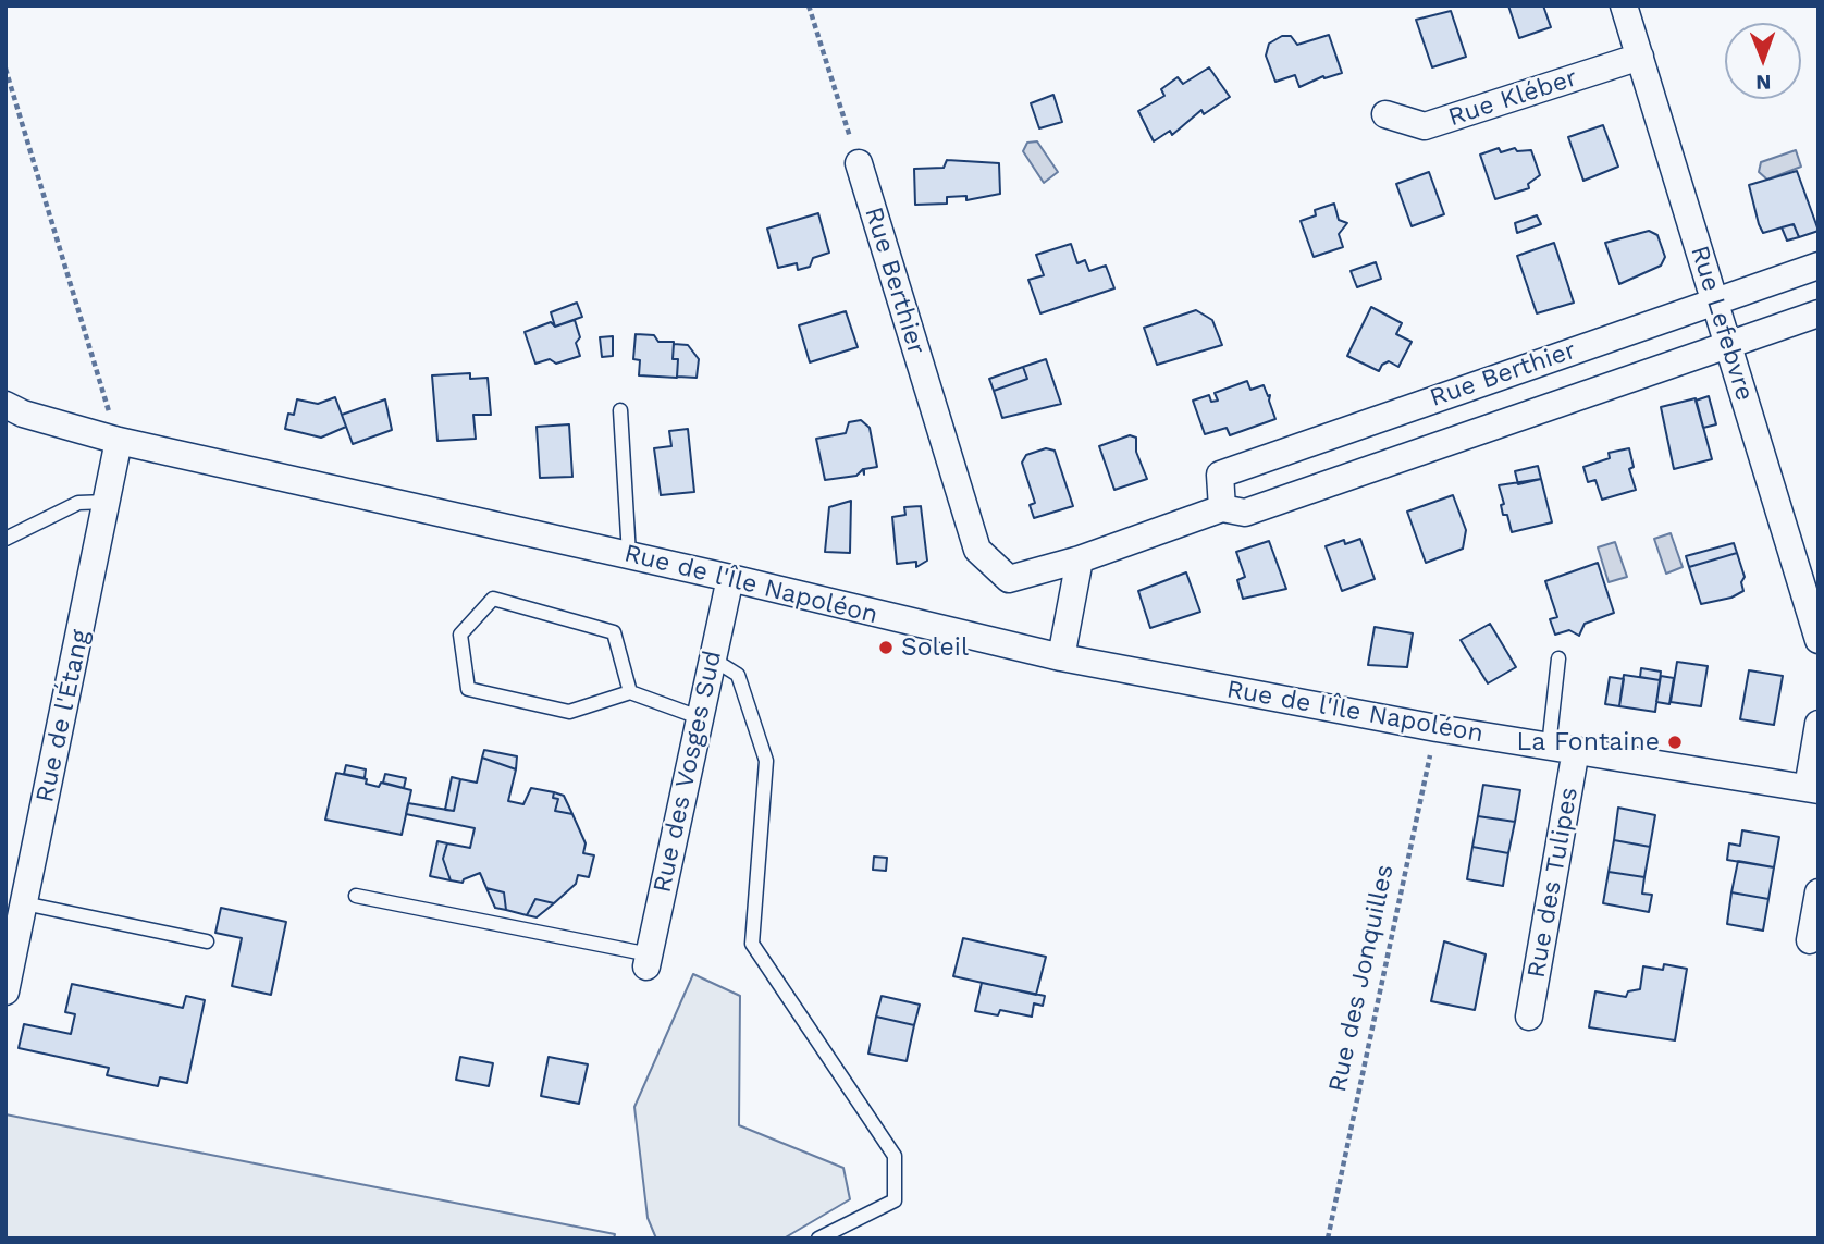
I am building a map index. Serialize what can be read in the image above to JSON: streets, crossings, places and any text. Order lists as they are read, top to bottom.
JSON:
{
  "streets": {
    "street": [
      "Rue Kléber",
      "Rue Berthier",
      "Rue Lefebvre",
      "Rue de l'Île Napoléon",
      "Rue de l'Étang",
      "Rue des Vosges Sud",
      "Rue des Tulipes"
    ],
    "path": ["Rue des Jonquilles"]
  },
  "crossings": [
    ["Rue Kléber", "Rue Lefebvre"],
    ["Rue Berthier", "Rue Lefebvre"],
    ["Rue de l'Île Napoléon", "Rue de l'Étang"],
    ["Rue de l'Île Napoléon", "Rue des Vosges Sud"],
    ["Rue de l'Île Napoléon", "Rue des Tulipes"],
    ["Rue de l'Île Napoléon", "Rue des Jonquilles"]
  ],
  "places": ["Soleil", "La Fontaine"],
  "north": "bottom"
}
